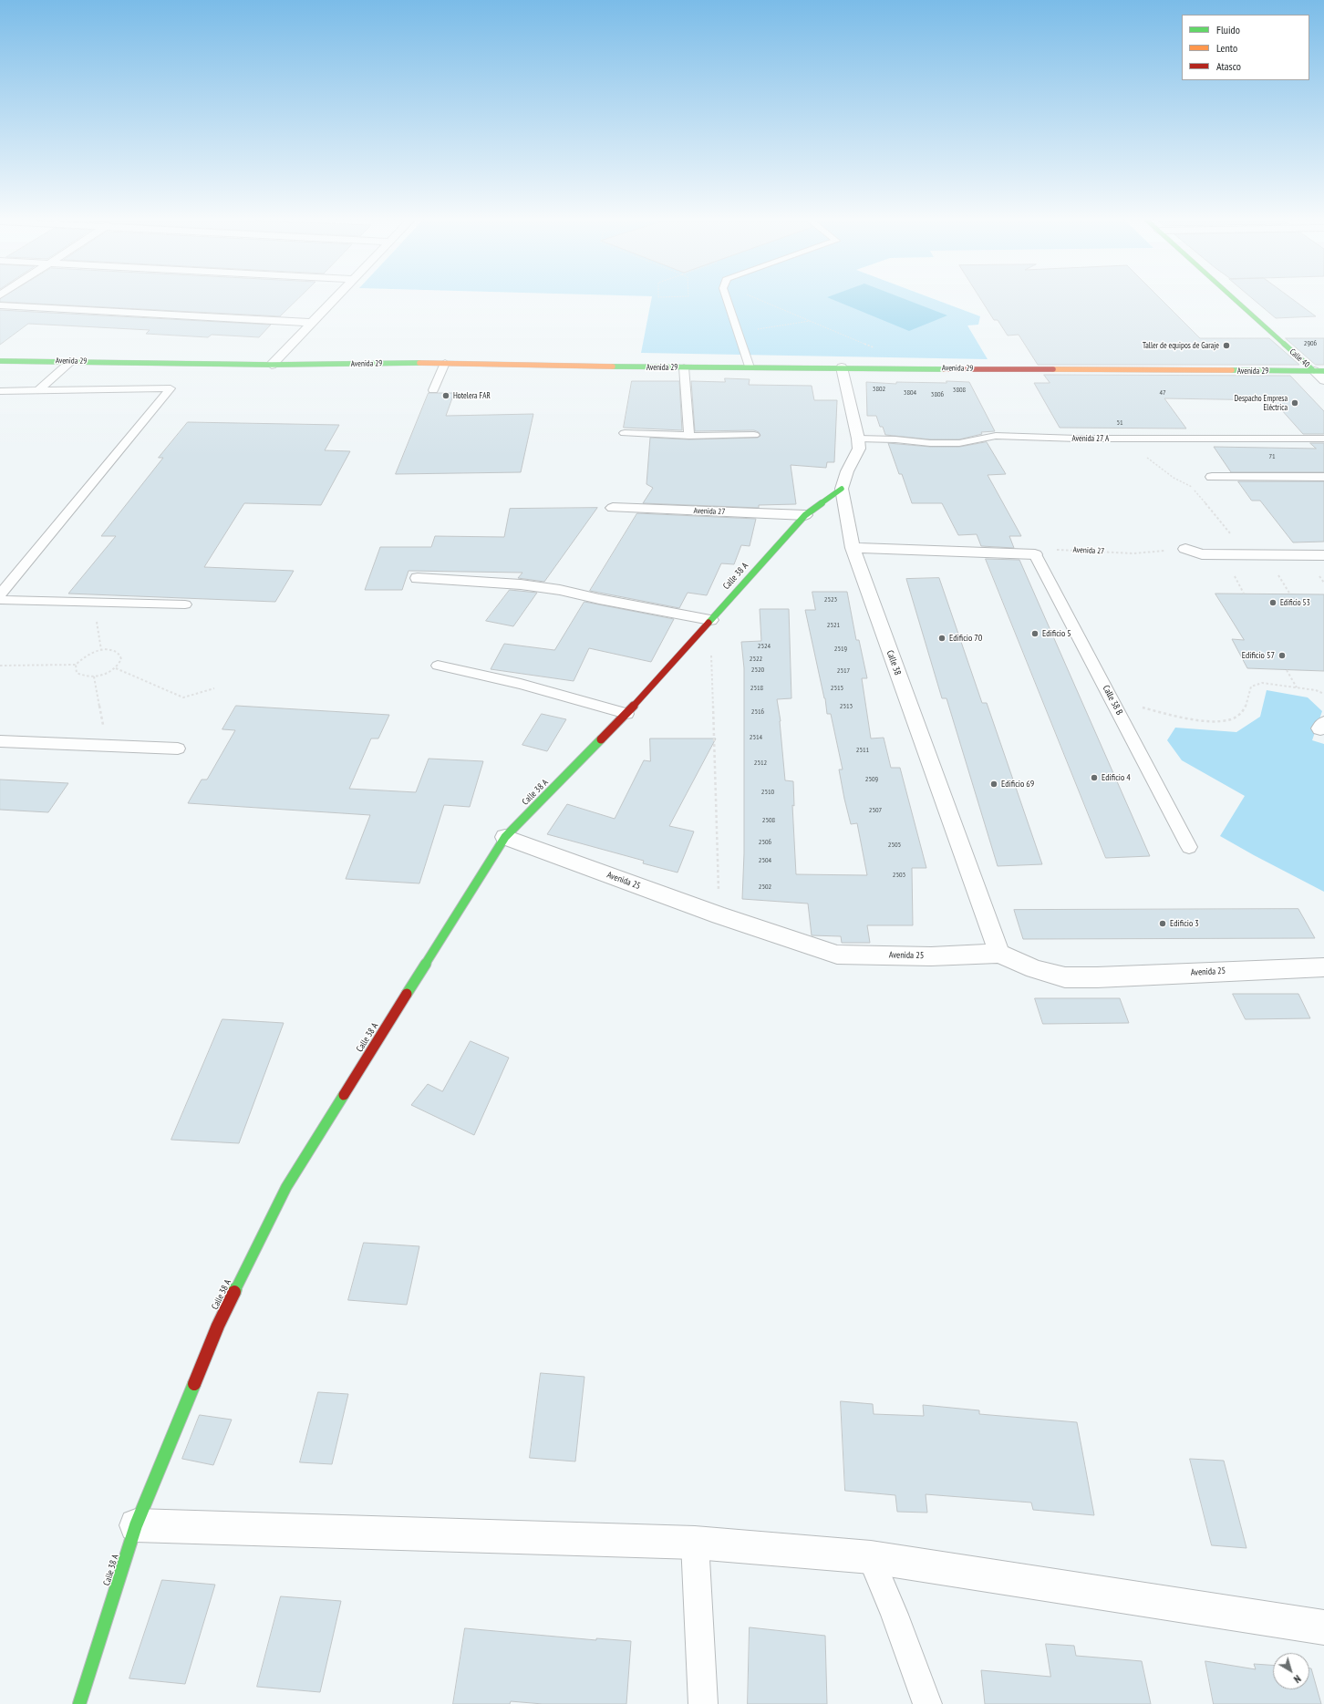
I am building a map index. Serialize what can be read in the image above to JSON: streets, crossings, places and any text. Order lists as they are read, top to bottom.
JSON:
{
  "streets": {
    "main road": ["Calle 40", "Avenida 29", "Calle 38 A"],
    "street": ["Avenida 27", "Calle 38", "Avenida 25"],
    "lane": ["Avenida 27 A", "Calle 38 B"]
  },
  "crossings": [
    ["Calle 40", "Avenida 29"],
    ["Avenida 29", "Calle 38"],
    ["Avenida 27 A", "Calle 38"],
    ["Avenida 27", "Calle 38 A"],
    ["Avenida 27", "Calle 38 B"],
    ["Calle 38 A", "Calle 38"],
    ["Calle 38 A", "Avenida 25"],
    ["Calle 38", "Avenida 25"]
  ],
  "places": [
    "Taller de equipos de Garaje",
    "Hotelera FAR",
    "Despacho Empresa Eléctrica",
    "Edificio 53",
    "Edificio 5",
    "Edificio 70",
    "Edificio 57",
    "Edificio 4",
    "Edificio 69",
    "Edificio 3"
  ],
  "house_numbers": [
    "2906",
    "3802",
    "3808",
    "3804",
    "47",
    "3806",
    "51",
    "71",
    "2523",
    "2521",
    "2524",
    "2519",
    "2522",
    "2520",
    "2517",
    "2518",
    "2515",
    "2513",
    "2516",
    "2514",
    "2511",
    "2512",
    "2509",
    "2510",
    "2507",
    "2508",
    "2506",
    "2505",
    "2504",
    "2503",
    "2502"
  ],
  "legend": ["Fluido", "Lento", "Atasco"],
  "north": "bottom right"
}
